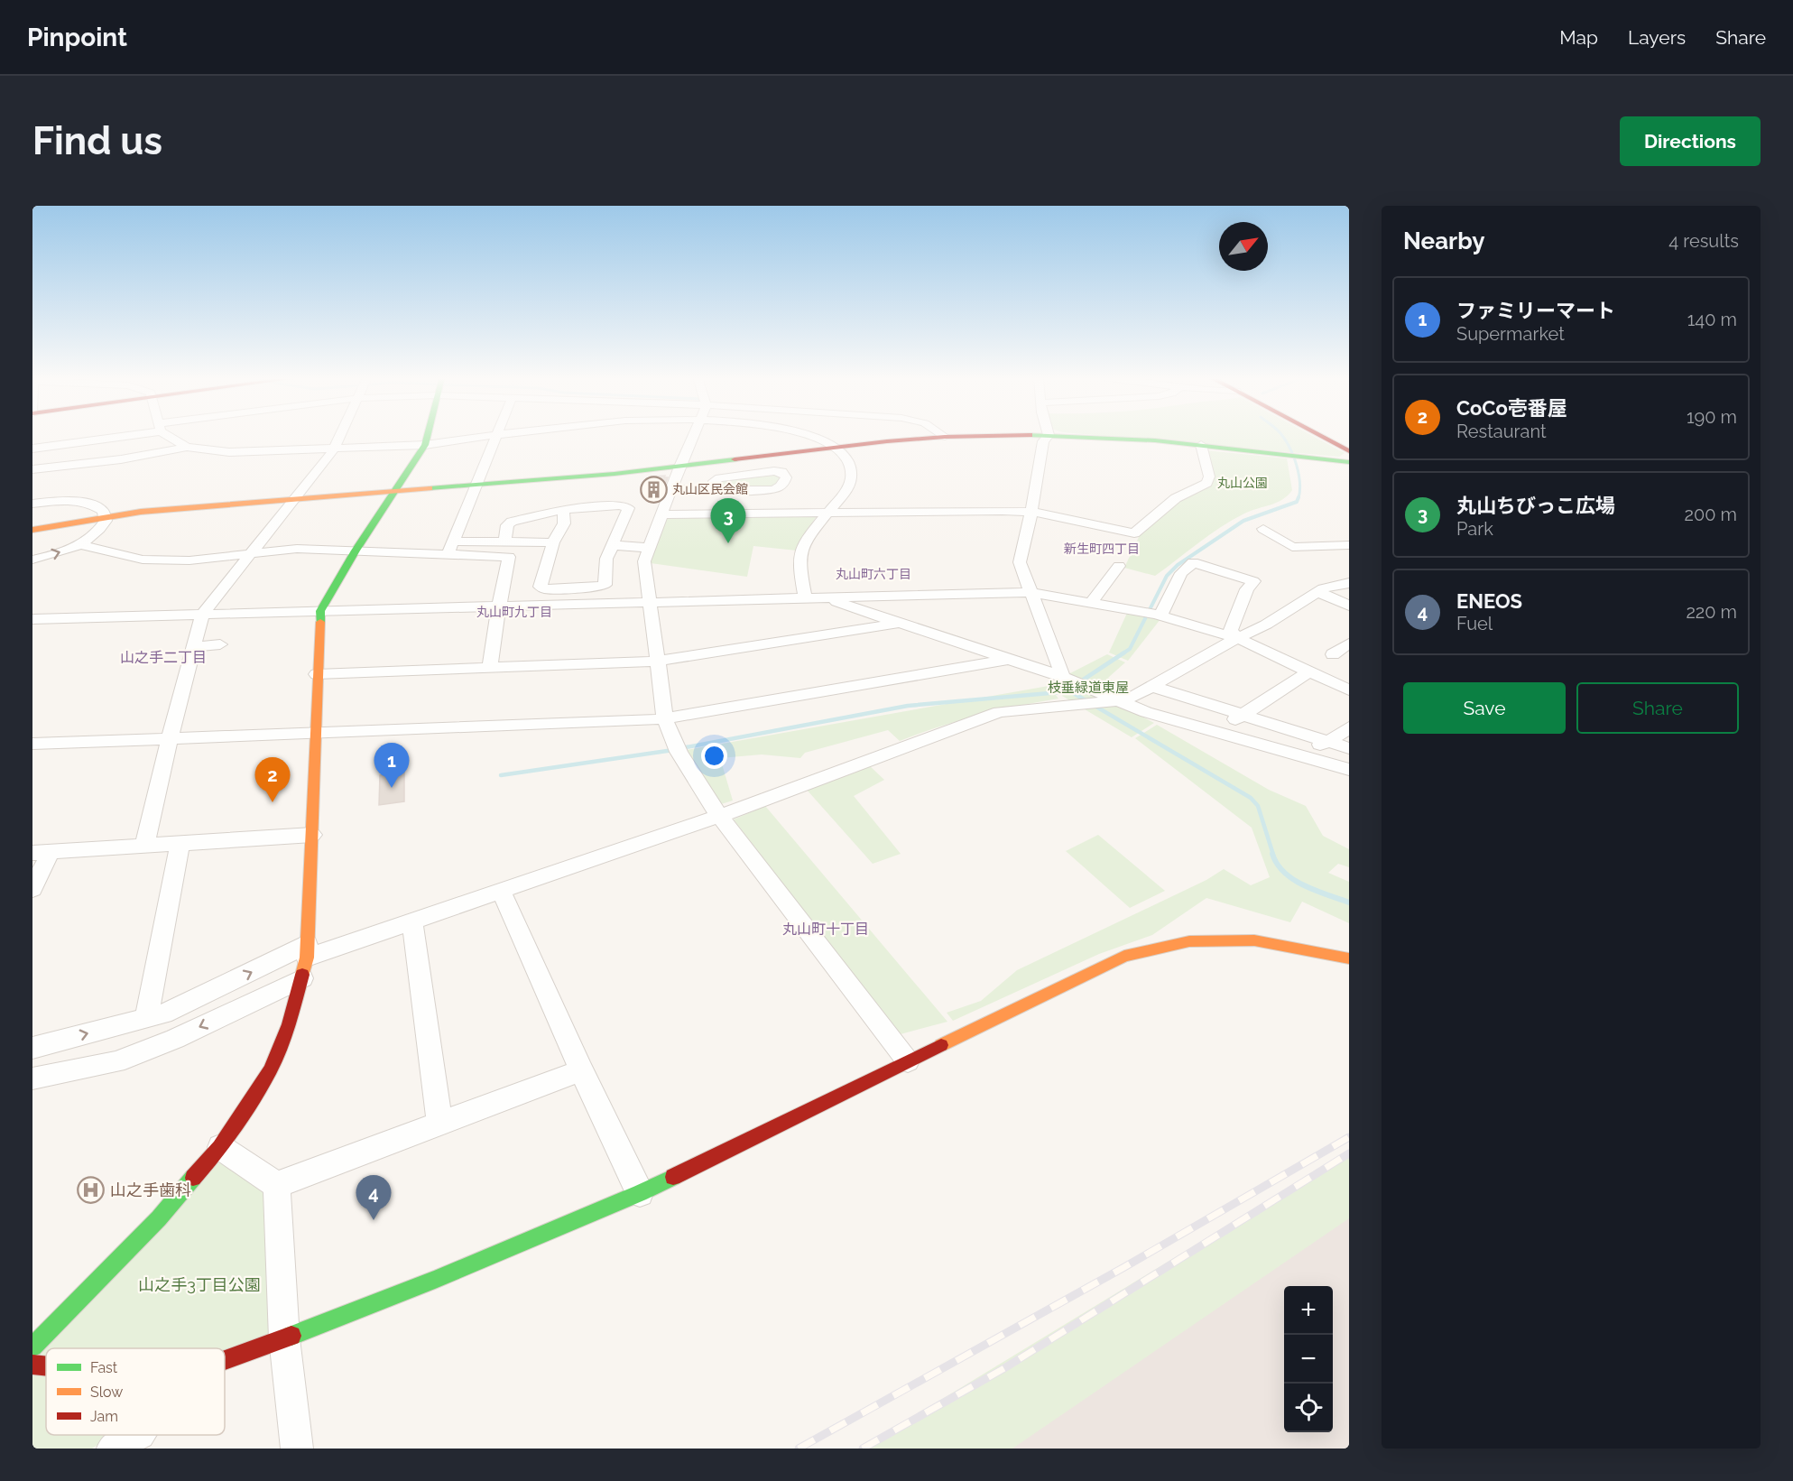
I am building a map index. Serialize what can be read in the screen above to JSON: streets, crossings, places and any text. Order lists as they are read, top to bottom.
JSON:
{
  "districts": [
    "新生町四丁目",
    "丸山町六丁目",
    "丸山町九丁目",
    "山之手二丁目",
    "丸山町十丁目"
  ],
  "parks": ["丸山公園", "枝垂緑道東屋", "山之手3丁目公園"],
  "places": {
    "building": ["丸山区民会館"],
    "hospital": ["山之手歯科"]
  },
  "legend": ["Fast", "Slow", "Jam"],
  "north": "top right",
  "page": {
    "header": "Pinpoint",
    "nav": ["Map", "Layers", "Share"],
    "buttons": [
      "Directions",
      ["Save", "Share"]
    ],
    "title": "Find us",
    "heading": ["Nearby", "4 results"],
    "list": [
      {
        "mark": "1",
        "name": "ファミリーマート",
        "note": "Supermarket",
        "value": "140 m"
      },
      {
        "mark": "2",
        "name": "CoCo壱番屋",
        "note": "Restaurant",
        "value": "190 m"
      },
      {
        "mark": "3",
        "name": "丸山ちびっこ広場",
        "note": "Park",
        "value": "200 m"
      },
      {
        "mark": "4",
        "name": "ENEOS",
        "note": "Fuel",
        "value": "220 m"
      }
    ],
    "pins": [
      "3",
      "1",
      "2",
      "4"
    ],
    "map_buttons": ["+", "−"]
  }
}
